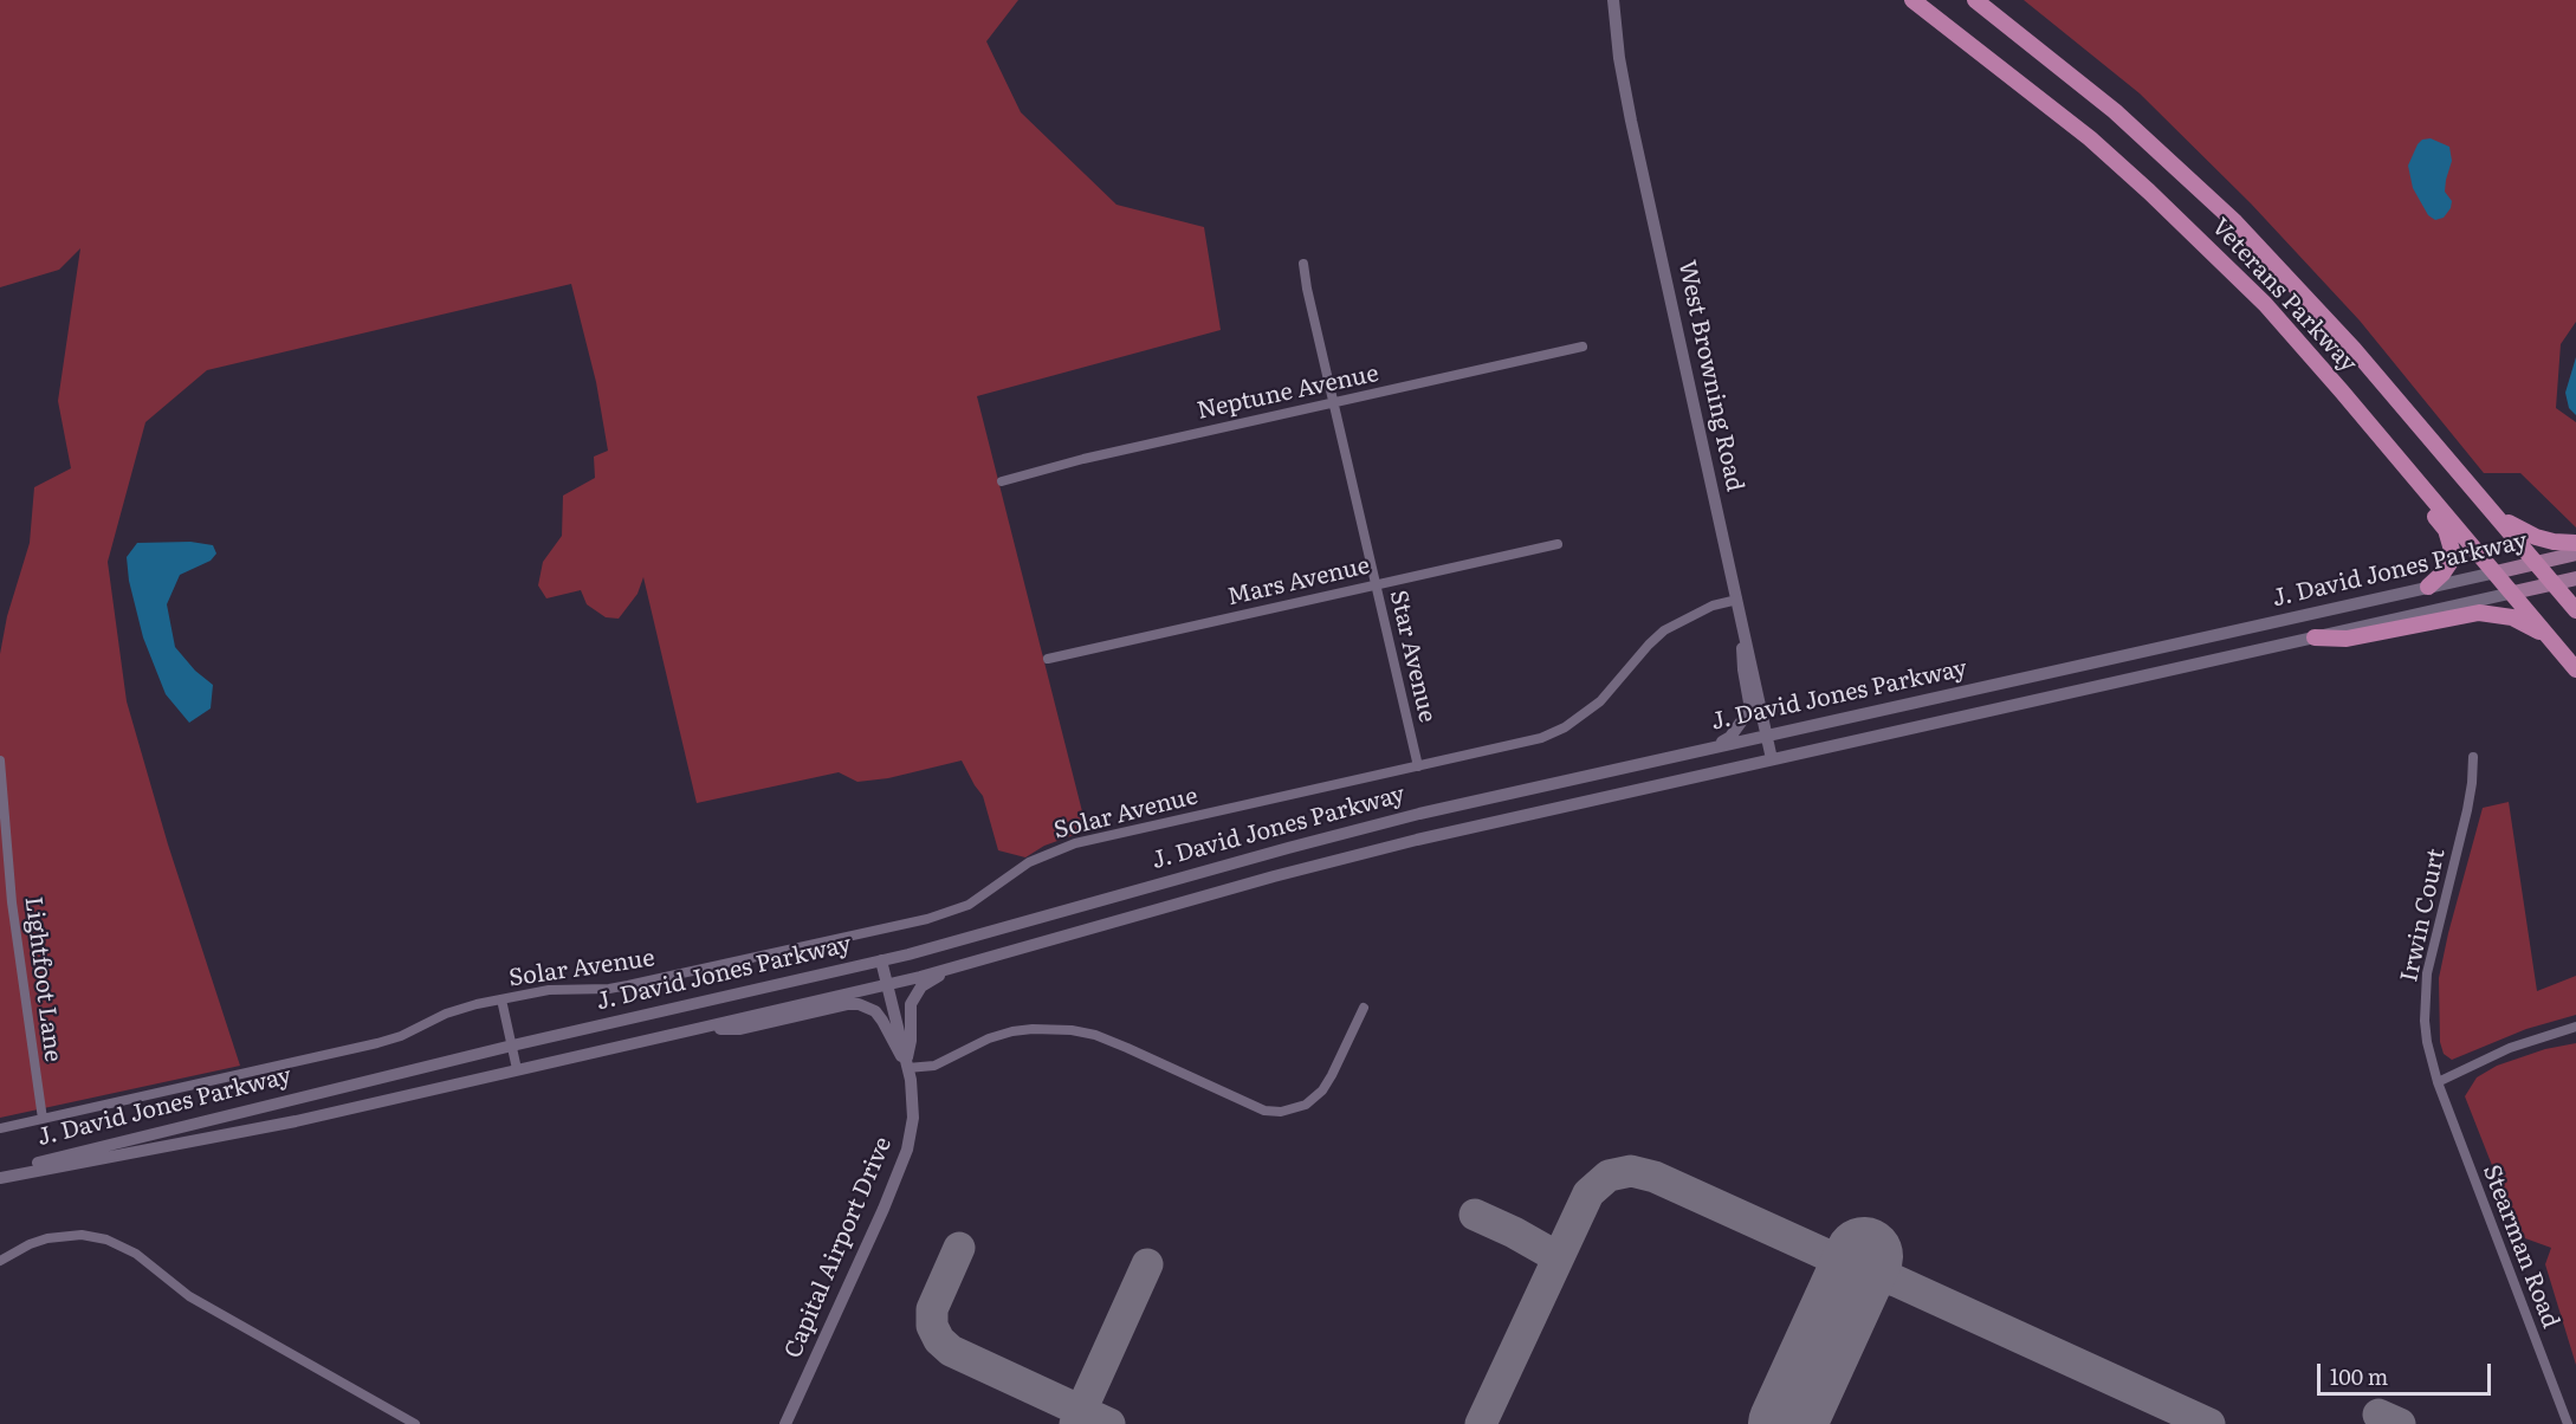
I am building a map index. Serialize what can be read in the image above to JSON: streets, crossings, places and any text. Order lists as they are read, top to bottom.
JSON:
{
  "streets": {
    "highway": ["Veterans Parkway"],
    "main road": ["West Browning Road", "J. David Jones Parkway", "Capital Airport Drive"],
    "street": [
      "Neptune Avenue",
      "Mars Avenue",
      "Star Avenue",
      "Solar Avenue",
      "Irwin Court",
      "Lightfoot Lane",
      "Stearman Road"
    ]
  },
  "crossings": [
    ["Veterans Parkway", "J. David Jones Parkway"],
    ["West Browning Road", "J. David Jones Parkway"],
    ["West Browning Road", "Solar Avenue"],
    ["Neptune Avenue", "Star Avenue"],
    ["J. David Jones Parkway", "Capital Airport Drive"],
    ["Mars Avenue", "Star Avenue"],
    ["Star Avenue", "Solar Avenue"],
    ["Solar Avenue", "Lightfoot Lane"],
    ["Irwin Court", "Stearman Road"]
  ],
  "scale_bar": "100 m"
}
